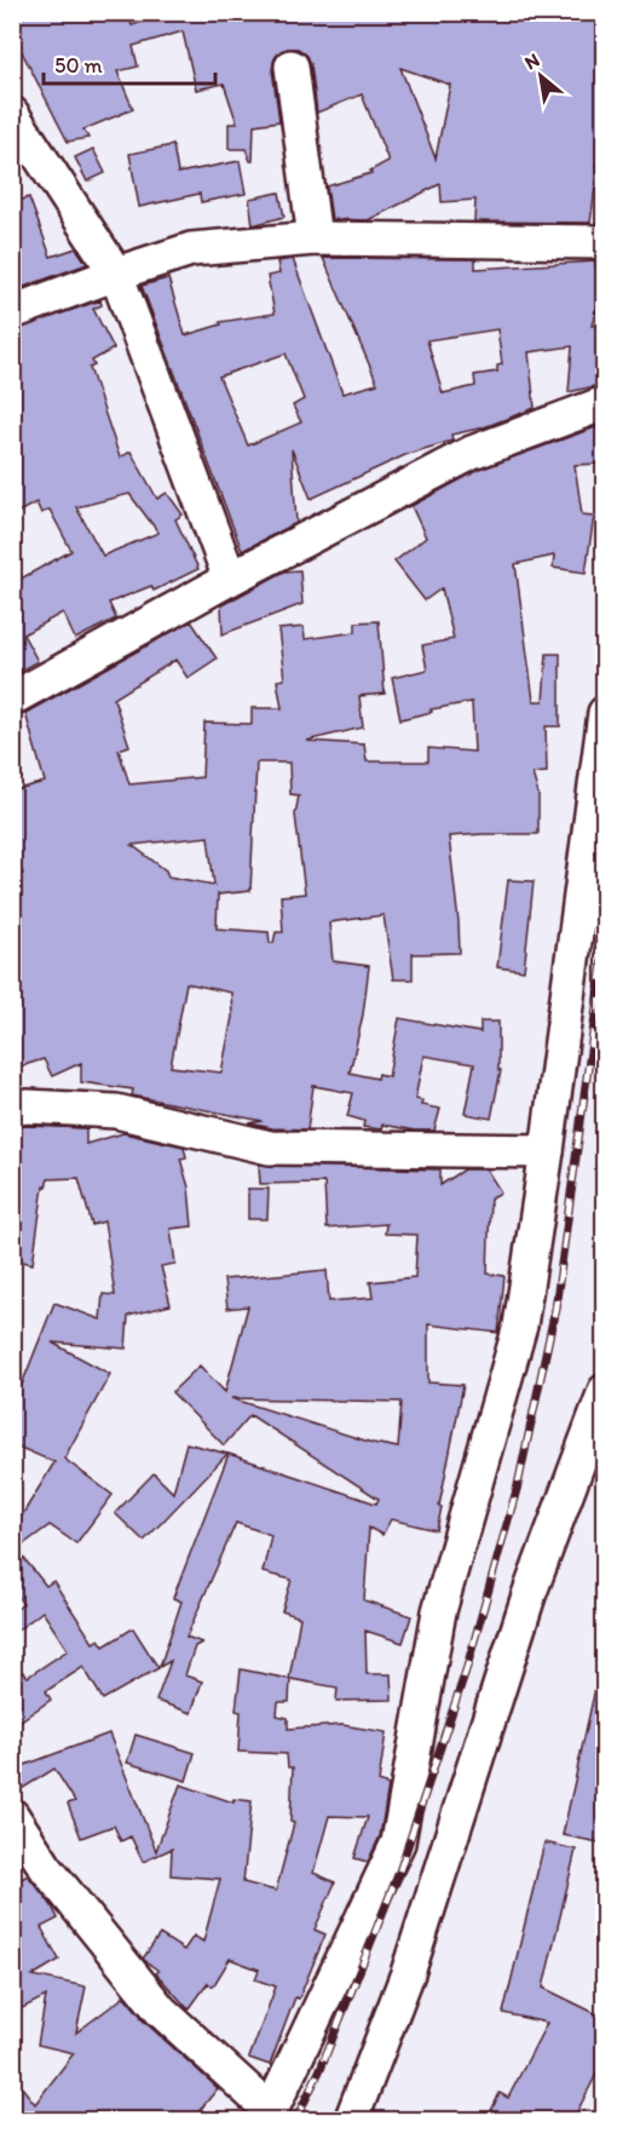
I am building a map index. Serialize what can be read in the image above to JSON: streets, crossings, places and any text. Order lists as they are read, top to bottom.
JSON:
{
  "scale_bar": "50 m",
  "north": "top left"
}
